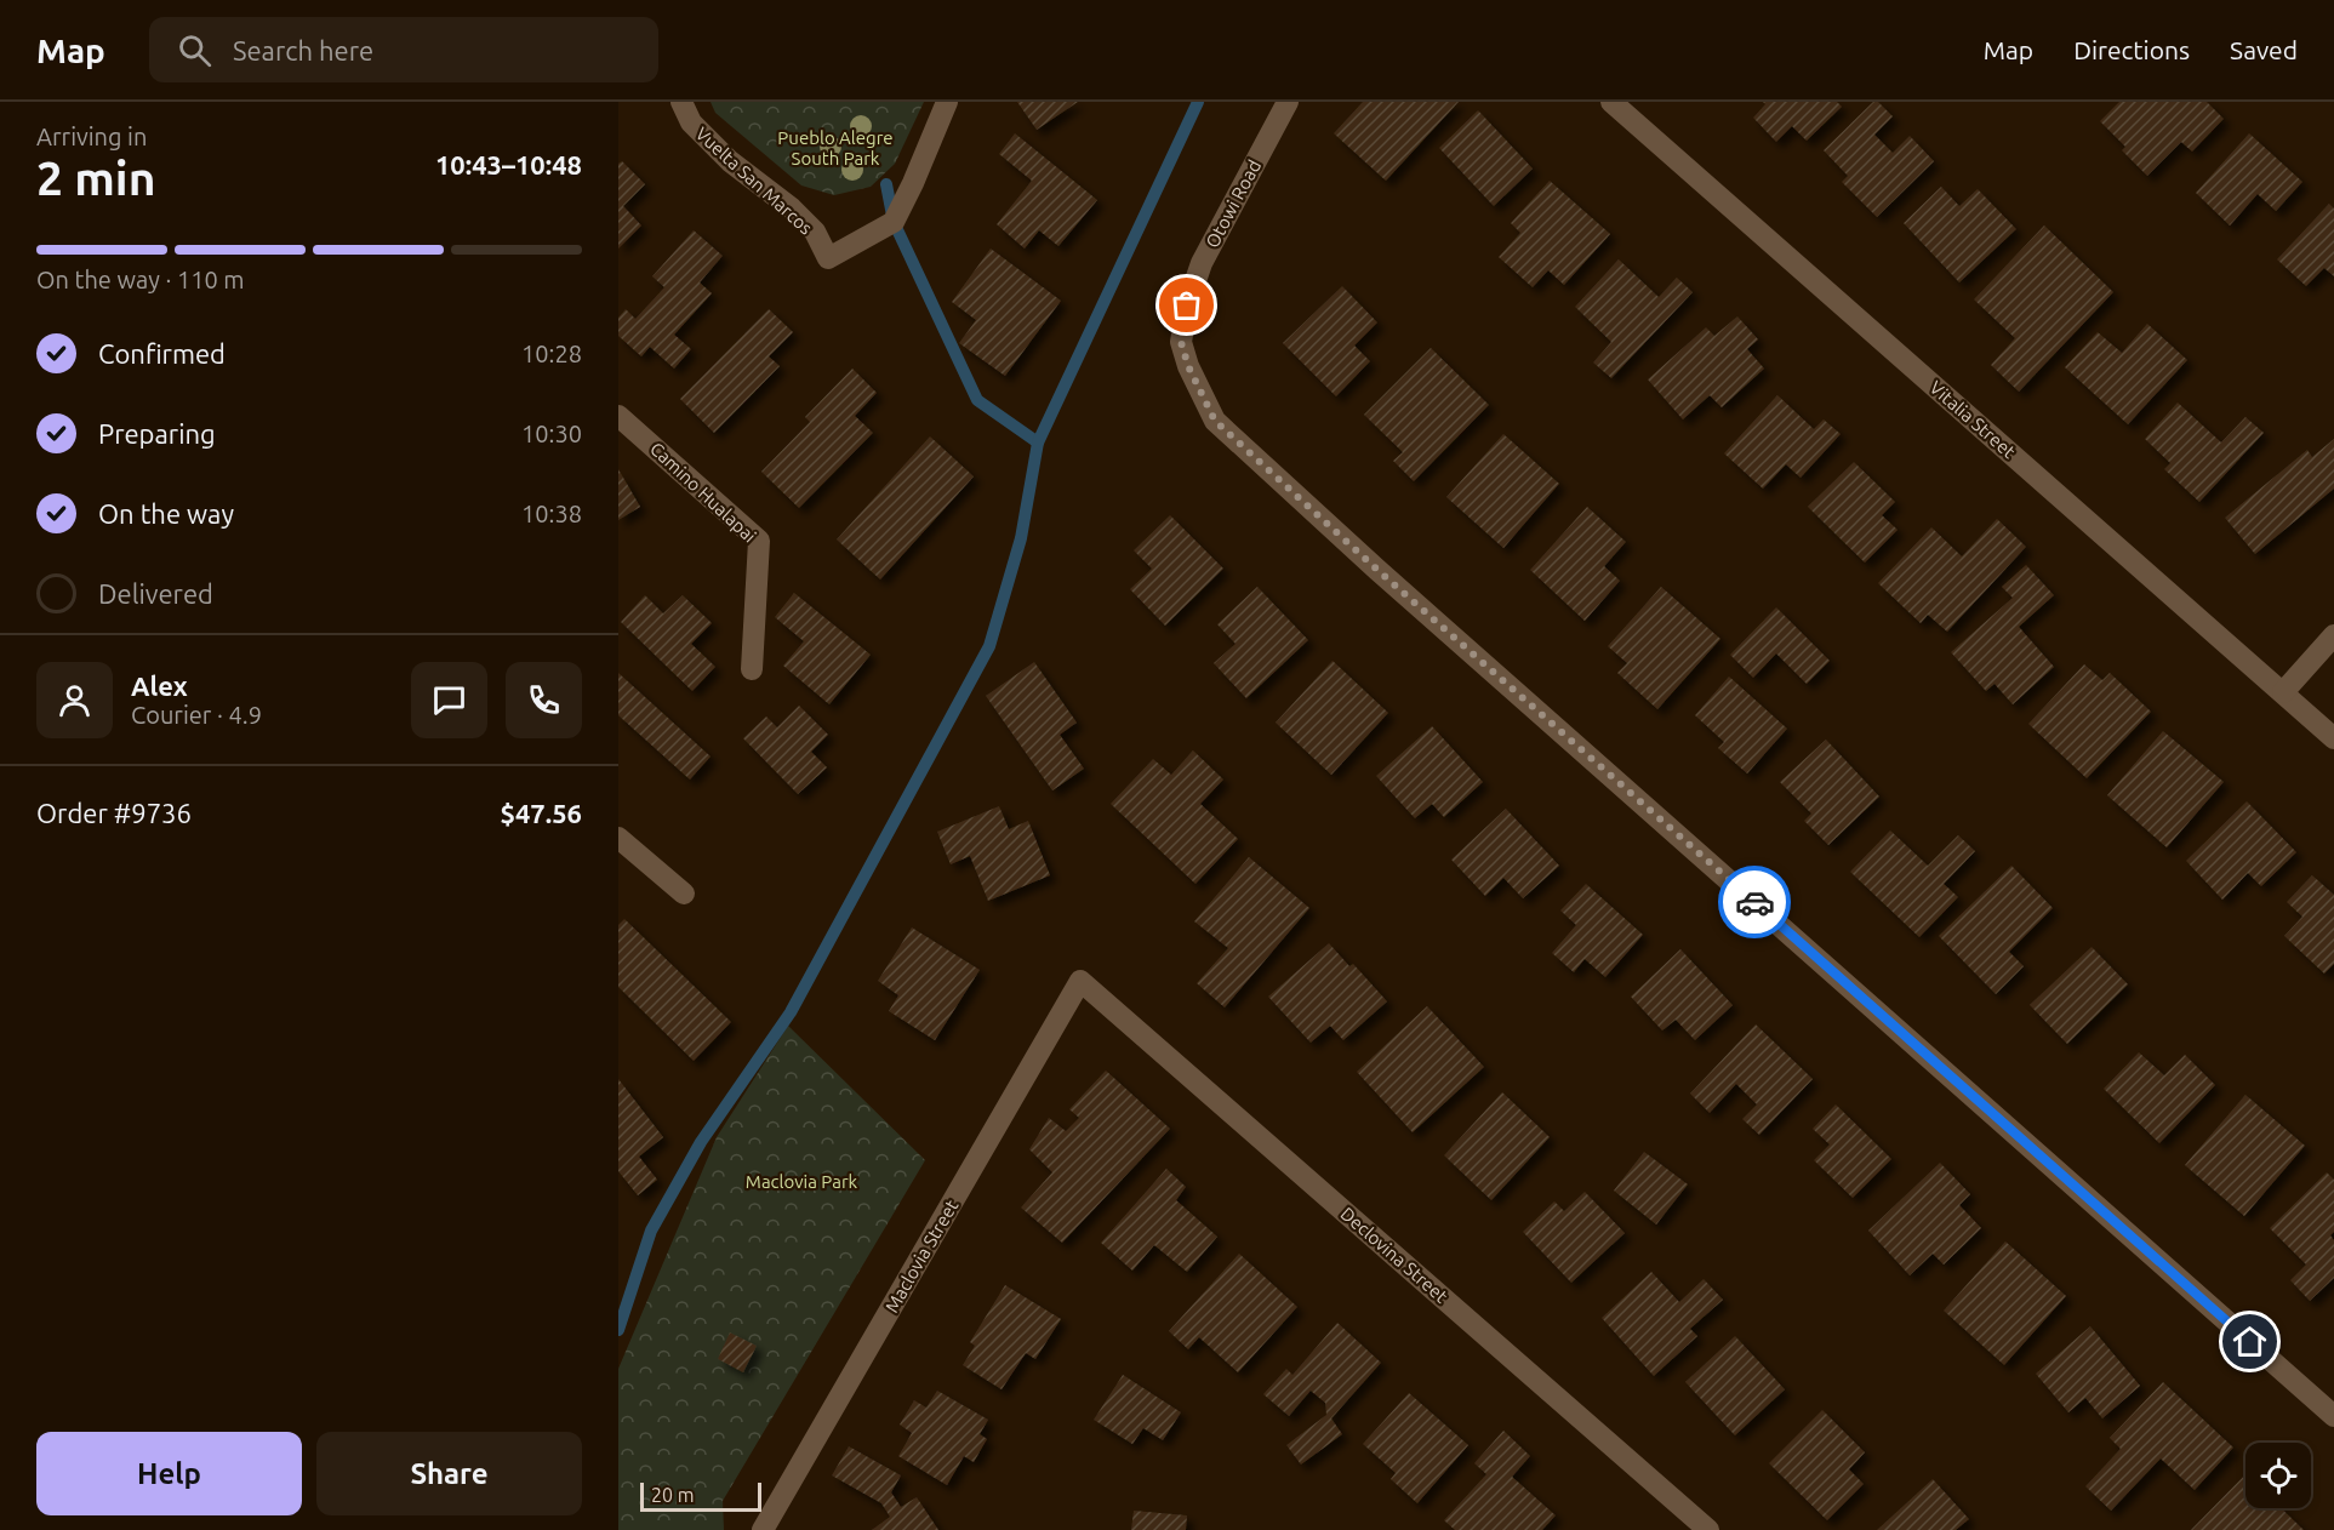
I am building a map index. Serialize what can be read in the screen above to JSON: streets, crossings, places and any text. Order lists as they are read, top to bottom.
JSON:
{
  "streets": {
    "street": [
      "Vuelta San Marcos",
      "Otowi Road",
      "Vitalia Street",
      "Camino Hualapai",
      "Declovina Street",
      "Maclovia Street"
    ]
  },
  "crossings": [
    ["Declovina Street", "Maclovia Street"]
  ],
  "parks": ["Pueblo Alegre South Park", "Maclovia Park"],
  "scale_bar": "20 m",
  "page": {
    "header": "Map",
    "search": "Search here",
    "nav": ["Map", "Directions", "Saved"],
    "heading": ["2 min", "Arriving in", "10:43–10:48"],
    "panel": [
      "Alex",
      "Courier · 4.9",
      "Order #9736",
      "$47.56"
    ],
    "bar": "On the way · 110 m",
    "list": [
      ["Confirmed", "10:28"],
      ["Preparing", "10:30"],
      ["On the way", "10:38"],
      "Delivered"
    ],
    "buttons": ["Help", "Share"],
    "scale": "20 m"
  }
}
